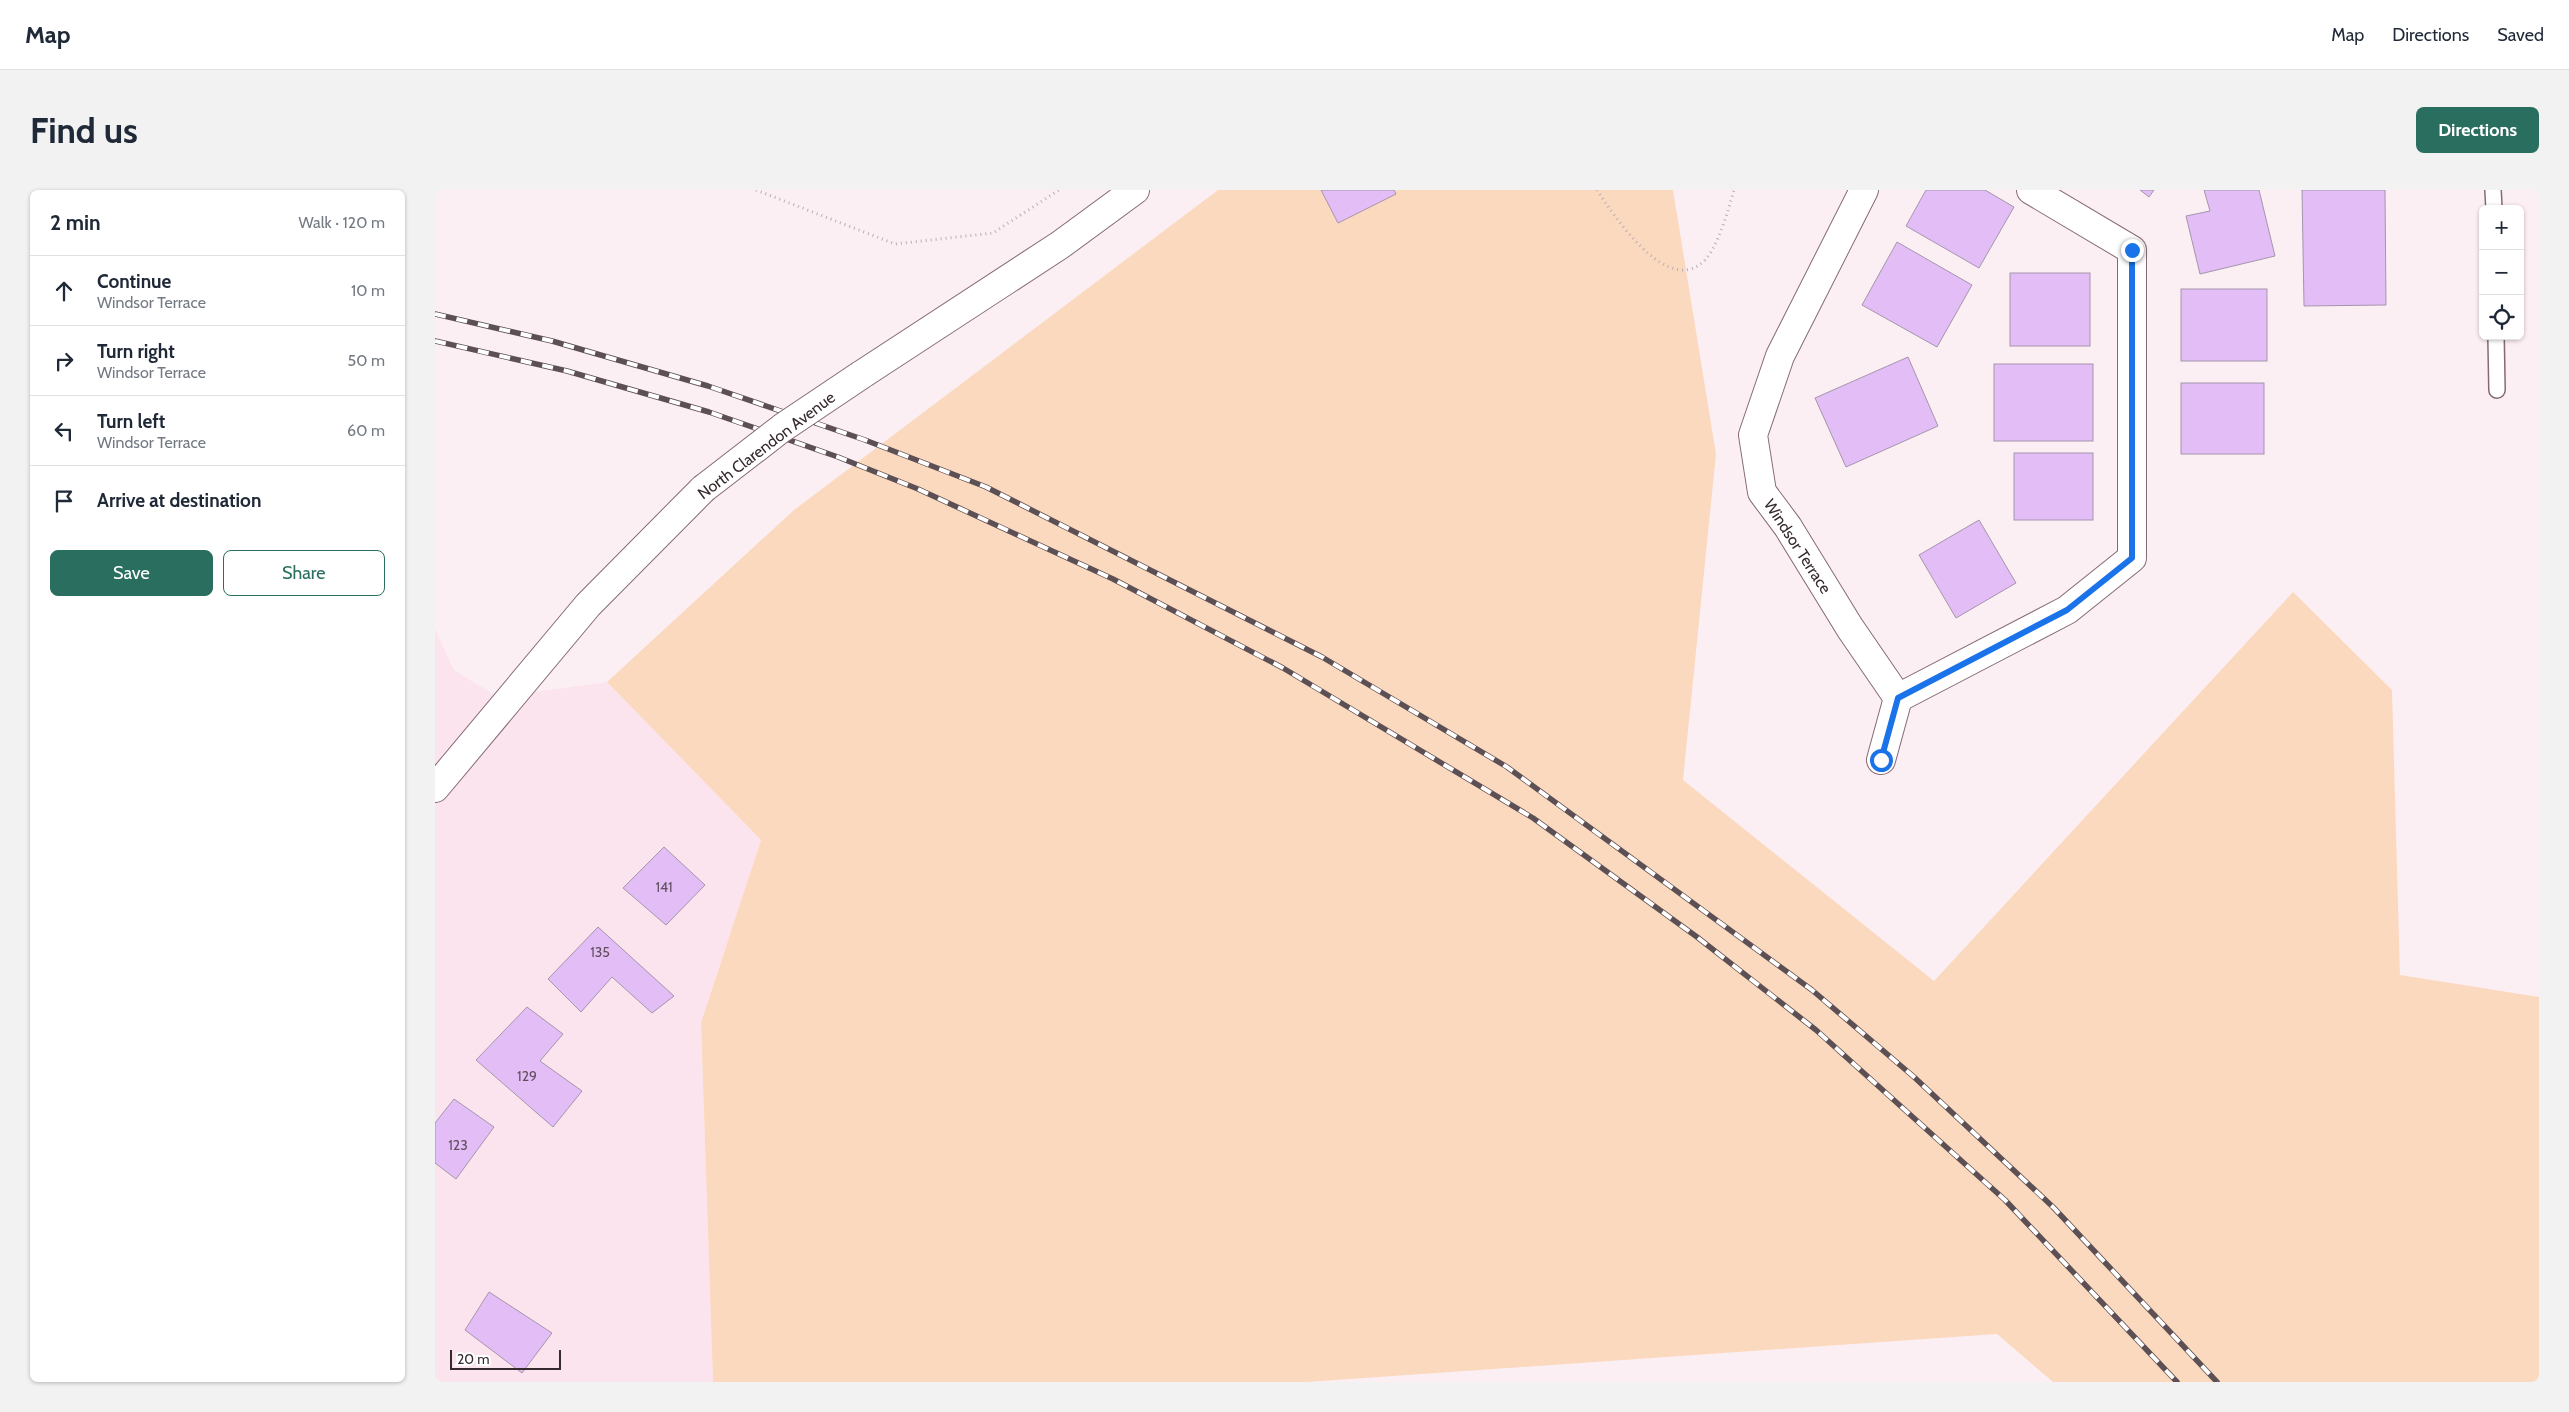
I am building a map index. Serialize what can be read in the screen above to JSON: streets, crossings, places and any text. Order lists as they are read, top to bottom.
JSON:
{
  "streets": {
    "street": ["North Clarendon Avenue", "Windsor Terrace"]
  },
  "house_numbers": [
    "141",
    "135",
    "129",
    "123"
  ],
  "scale_bar": "20 m",
  "page": {
    "header": "Map",
    "nav": ["Map", "Directions", "Saved"],
    "buttons": [
      "Directions",
      ["Save", "Share"]
    ],
    "title": "Find us",
    "heading": ["2 min", "Walk · 120 m"],
    "map_buttons": ["+", "−"],
    "list": [
      ["Continue", "Windsor Terrace", "10 m"],
      ["Turn right", "Windsor Terrace", "50 m"],
      ["Turn left", "Windsor Terrace", "60 m"],
      "Arrive at destination"
    ],
    "scale": "20 m"
  }
}
